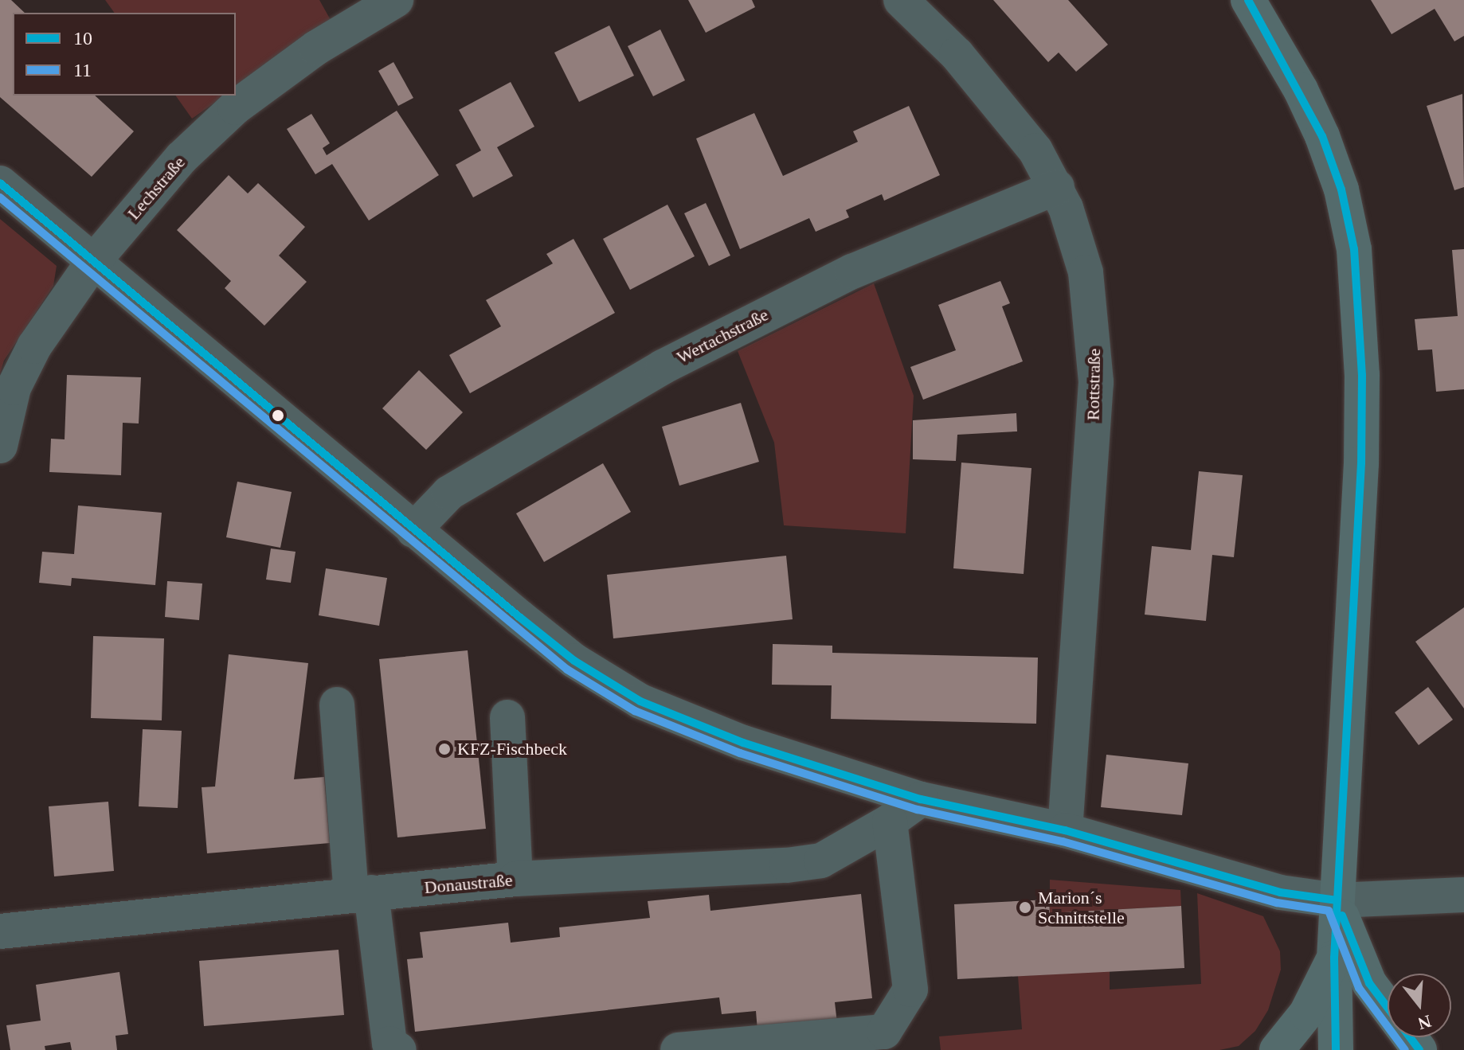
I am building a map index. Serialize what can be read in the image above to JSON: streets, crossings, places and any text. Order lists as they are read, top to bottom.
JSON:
{
  "streets": {
    "street": [
      "Lechstraße",
      "Wertachstraße",
      "Rottstraße",
      "Donaustraße"
    ]
  },
  "crossings": [
    ["Wertachstraße", "Rottstraße"]
  ],
  "places": ["KFZ-Fischbeck", "Marion´s Schnittstelle"],
  "lines": ["transit line 10", "transit line 11"],
  "legend": ["10", "11"],
  "north": "bottom"
}
